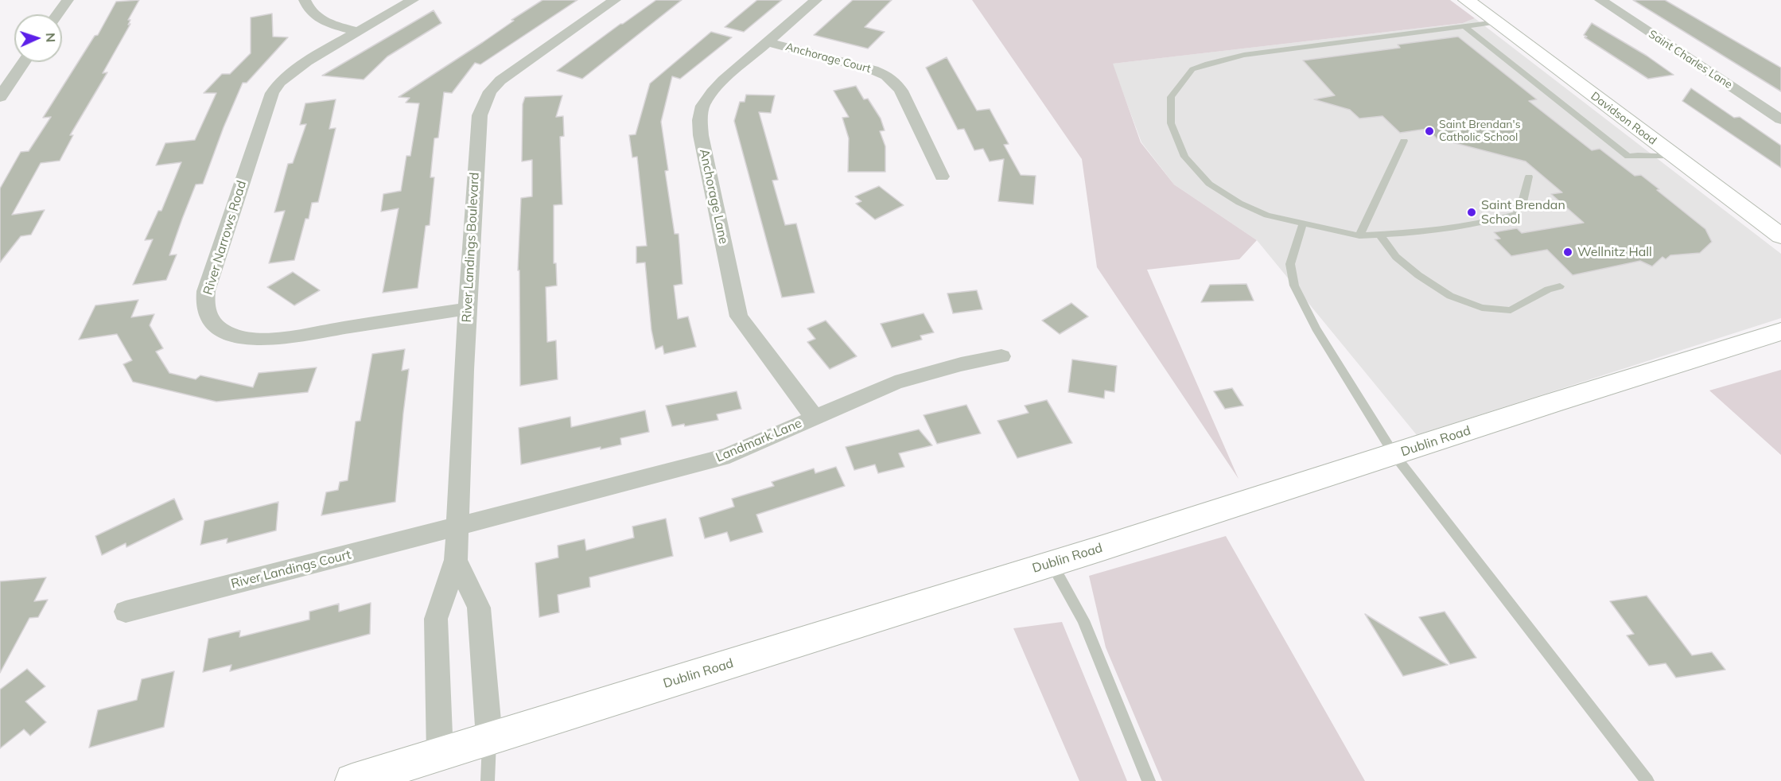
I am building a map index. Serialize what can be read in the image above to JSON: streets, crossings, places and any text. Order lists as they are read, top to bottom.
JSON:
{
  "streets": {
    "main road": ["Davidson Road", "Dublin Road"],
    "street": [
      "Anchorage Court",
      "Saint Charles Lane",
      "Anchorage Lane",
      "River Narrows Road",
      "River Landings Boulevard",
      "Landmark Lane",
      "River Landings Court"
    ]
  },
  "crossings": [
    ["Anchorage Court", "Anchorage Lane"],
    ["Anchorage Lane", "Landmark Lane"],
    ["River Narrows Road", "River Landings Boulevard"],
    ["River Landings Boulevard", "Landmark Lane"],
    ["River Landings Boulevard", "Dublin Road"],
    ["River Landings Boulevard", "River Landings Court"],
    ["Landmark Lane", "River Landings Court"]
  ],
  "places": ["Saint Brendan's Catholic School", "Saint Brendan School", "Wellnitz Hall"],
  "north": "right"
}
